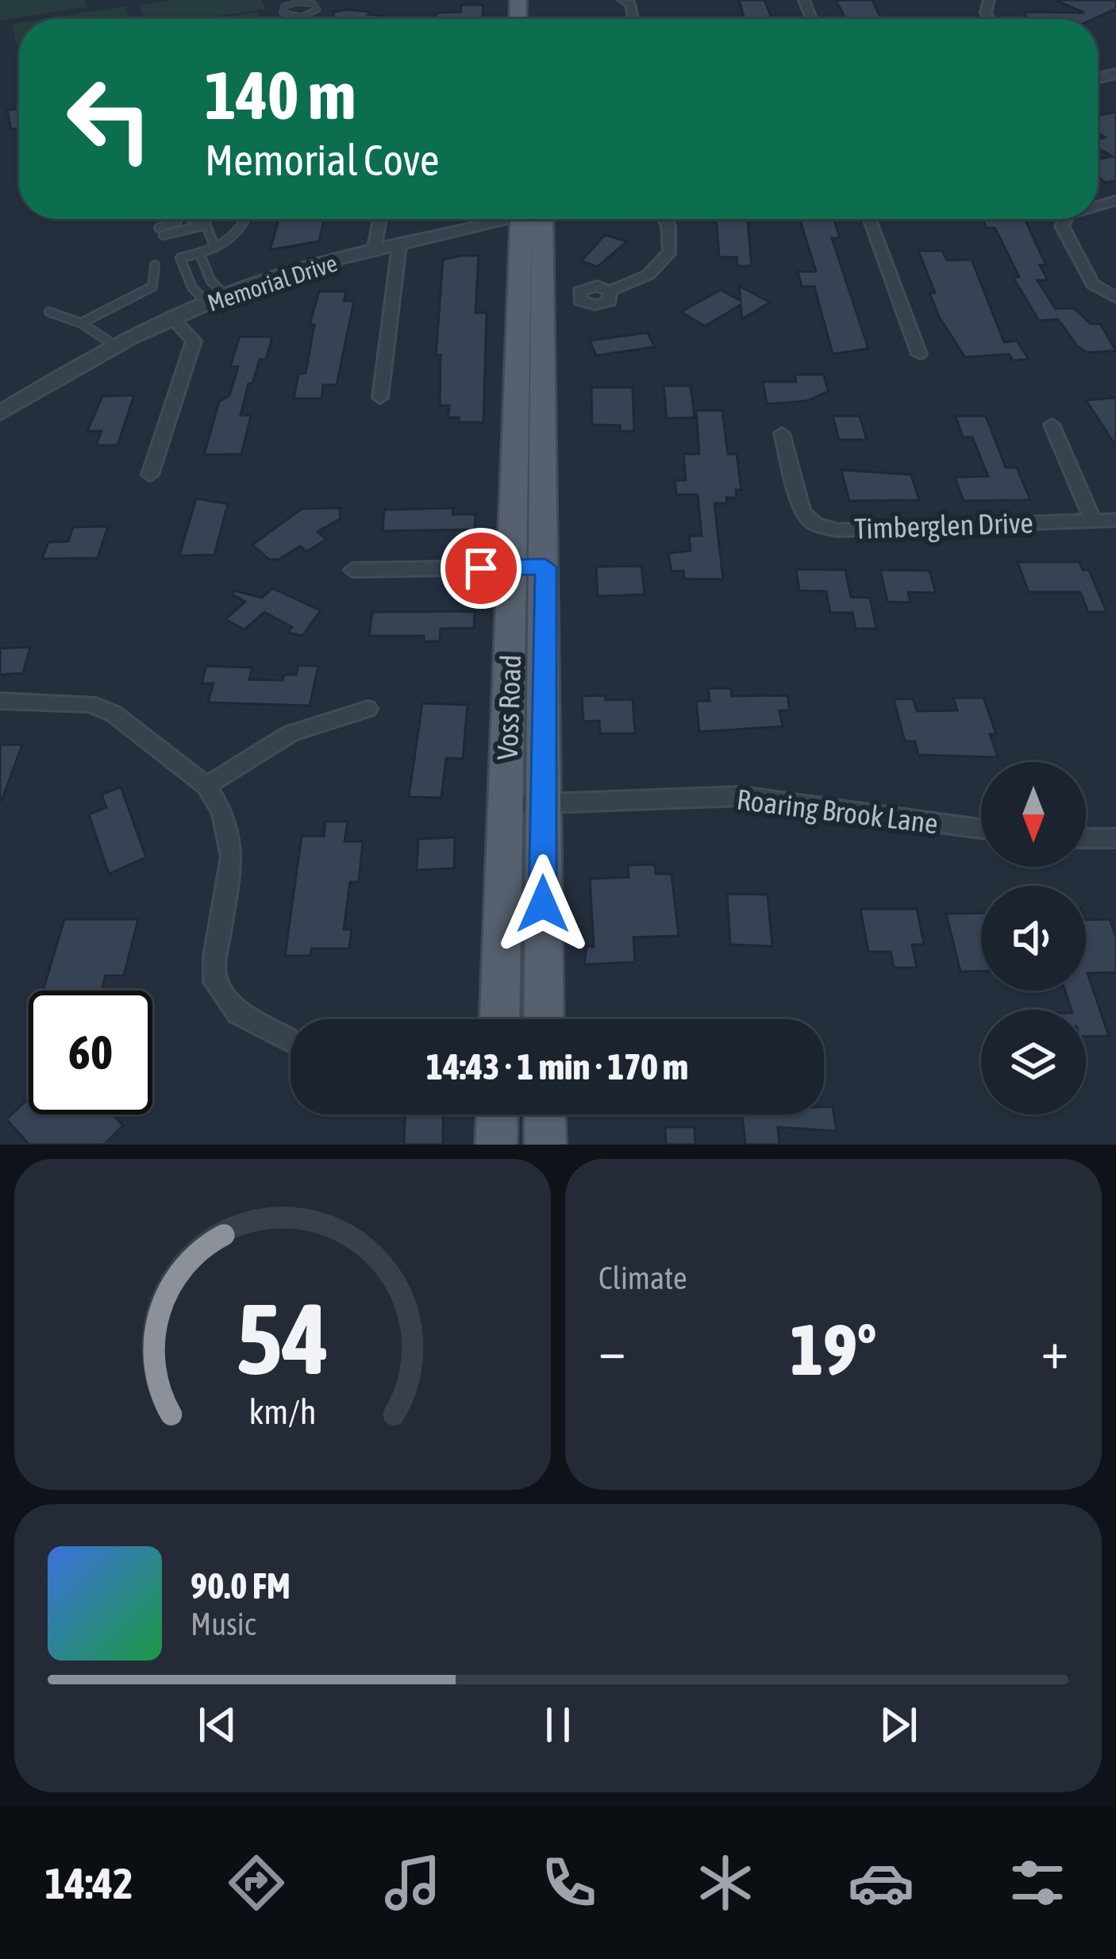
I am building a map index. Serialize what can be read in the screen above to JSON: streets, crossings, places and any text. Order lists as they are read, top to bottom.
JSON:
{
  "streets": {
    "main road": ["Voss Road"],
    "street": ["Memorial Drive", "Timberglen Drive", "Roaring Brook Lane"]
  },
  "crossings": [
    ["Voss Road", "Roaring Brook Lane"]
  ],
  "north": "bottom",
  "page": {
    "turn": ["140 m", "Memorial Cove"],
    "limit": "60",
    "trip": "14:43 · 1 min · 170 m",
    "tile": "Climate",
    "heat": ["−", "19°", "+"],
    "song": ["90.0 FM", "Music"],
    "tabs": "14:42",
    "gauge": ["54", "km/h"]
  }
}
